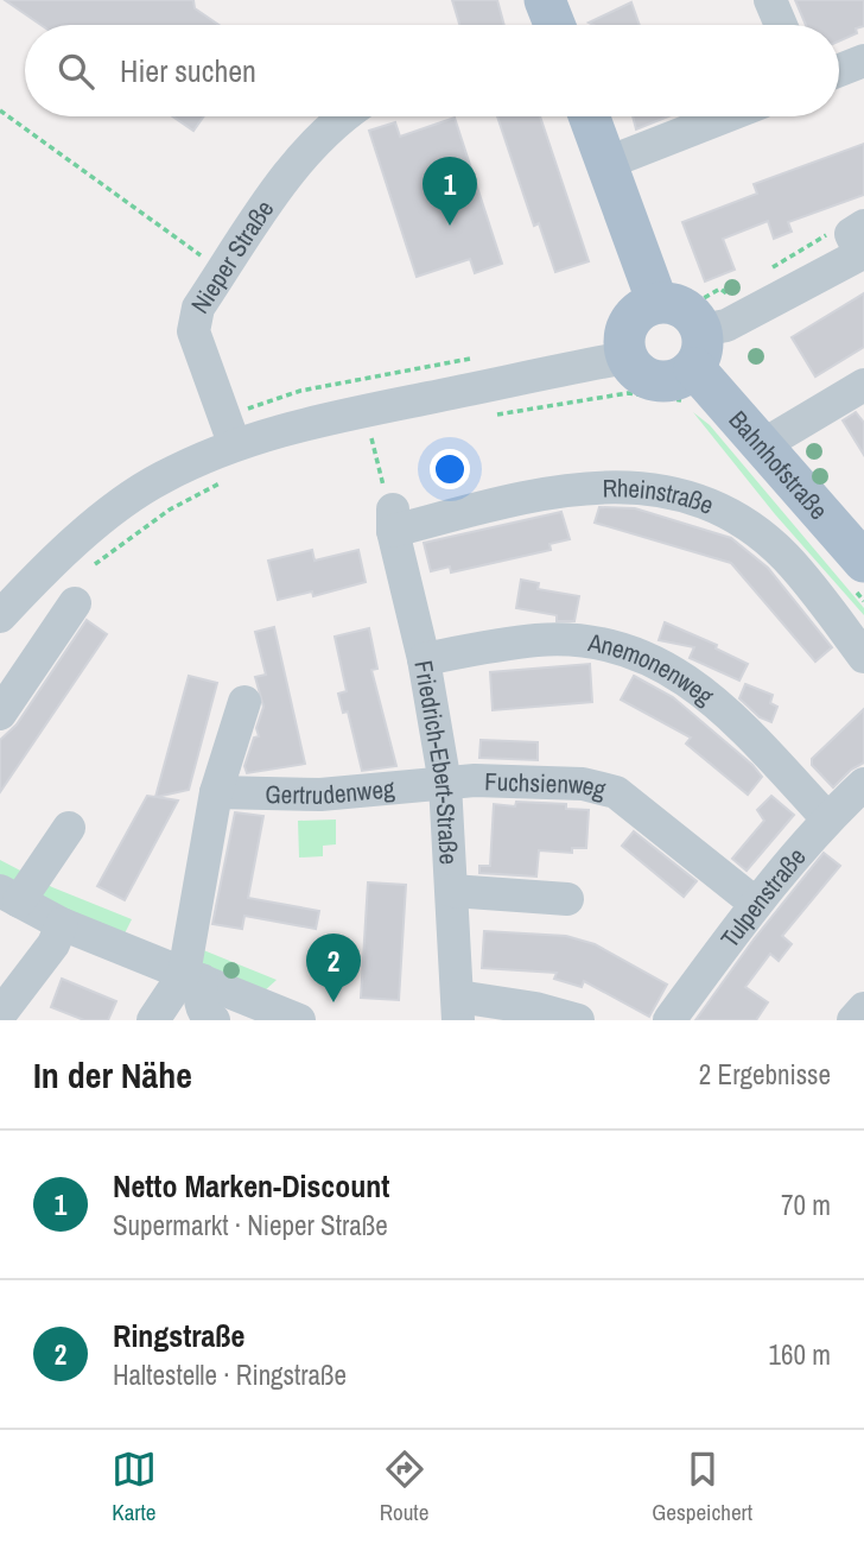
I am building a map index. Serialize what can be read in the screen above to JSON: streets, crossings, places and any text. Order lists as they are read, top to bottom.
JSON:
{
  "streets": {
    "main road": ["Bahnhofstraße"],
    "street": [
      "Nieper Straße",
      "Rheinstraße",
      "Anemonenweg",
      "Friedrich-Ebert-Straße",
      "Fuchsienweg",
      "Gertrudenweg",
      "Tulpenstraße"
    ]
  },
  "crossings": [
    ["Rheinstraße", "Friedrich-Ebert-Straße"],
    ["Anemonenweg", "Friedrich-Ebert-Straße"],
    ["Anemonenweg", "Tulpenstraße"],
    ["Friedrich-Ebert-Straße", "Fuchsienweg"],
    ["Friedrich-Ebert-Straße", "Gertrudenweg"],
    ["Fuchsienweg", "Gertrudenweg"],
    ["Fuchsienweg", "Tulpenstraße"]
  ],
  "page": {
    "search": "Hier suchen",
    "pins": ["1", "2"],
    "heading": ["In der Nähe", "2 Ergebnisse"],
    "list": [
      {
        "mark": "1",
        "name": "Netto Marken-Discount",
        "note": "Supermarkt · Nieper Straße",
        "value": "70 m"
      },
      {
        "mark": "2",
        "name": "Ringstraße",
        "note": "Haltestelle · Ringstraße",
        "value": "160 m"
      }
    ],
    "nav": ["Karte", "Route", "Gespeichert"]
  }
}
